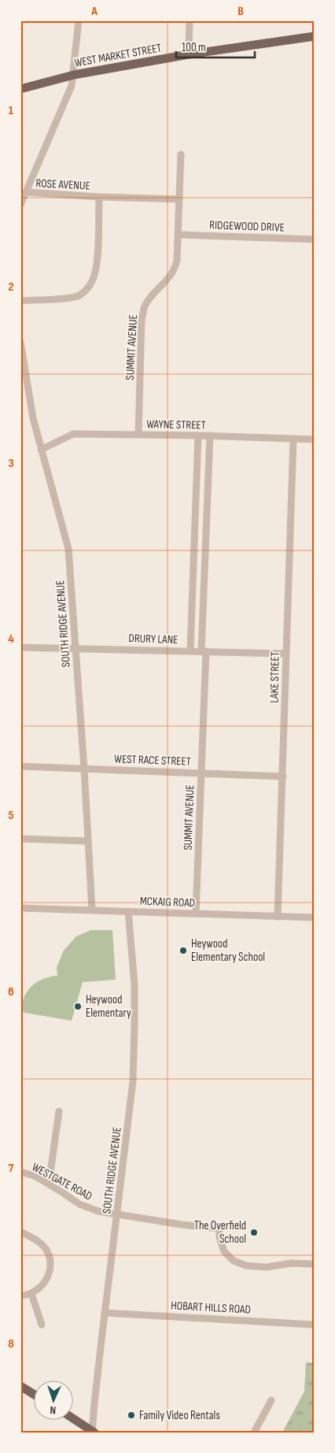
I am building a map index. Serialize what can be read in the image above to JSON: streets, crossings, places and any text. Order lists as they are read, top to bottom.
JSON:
{
  "streets": {
    "main road": ["WEST MARKET STREET"],
    "street": [
      "ROSE AVENUE",
      "RIDGEWOOD DRIVE",
      "SUMMIT AVENUE",
      "WAYNE STREET",
      "SOUTH RIDGE AVENUE",
      "DRURY LANE",
      "LAKE STREET",
      "WEST RACE STREET",
      "MCKAIG ROAD",
      "WESTGATE ROAD",
      "HOBART HILLS ROAD"
    ]
  },
  "crossings": [
    ["ROSE AVENUE", "SUMMIT AVENUE"],
    ["RIDGEWOOD DRIVE", "SUMMIT AVENUE"],
    ["SUMMIT AVENUE", "WAYNE STREET"],
    ["SUMMIT AVENUE", "DRURY LANE"],
    ["SUMMIT AVENUE", "WEST RACE STREET"],
    ["SUMMIT AVENUE", "MCKAIG ROAD"],
    ["WAYNE STREET", "SOUTH RIDGE AVENUE"],
    ["WAYNE STREET", "LAKE STREET"],
    ["SOUTH RIDGE AVENUE", "DRURY LANE"],
    ["SOUTH RIDGE AVENUE", "WEST RACE STREET"],
    ["SOUTH RIDGE AVENUE", "MCKAIG ROAD"],
    ["SOUTH RIDGE AVENUE", "WESTGATE ROAD"],
    ["SOUTH RIDGE AVENUE", "HOBART HILLS ROAD"],
    ["DRURY LANE", "LAKE STREET"],
    ["LAKE STREET", "WEST RACE STREET"],
    ["LAKE STREET", "MCKAIG ROAD"]
  ],
  "places": [
    "Heywood Elementary School",
    "Heywood Elementary",
    "The Overfield School",
    "Family Video Rentals"
  ],
  "scale_bar": "100 m",
  "north": "bottom",
  "grid": {
    "columns": ["A", "B"],
    "rows": [
      "1",
      "2",
      "3",
      "4",
      "5",
      "6",
      "7",
      "8"
    ]
  }
}
